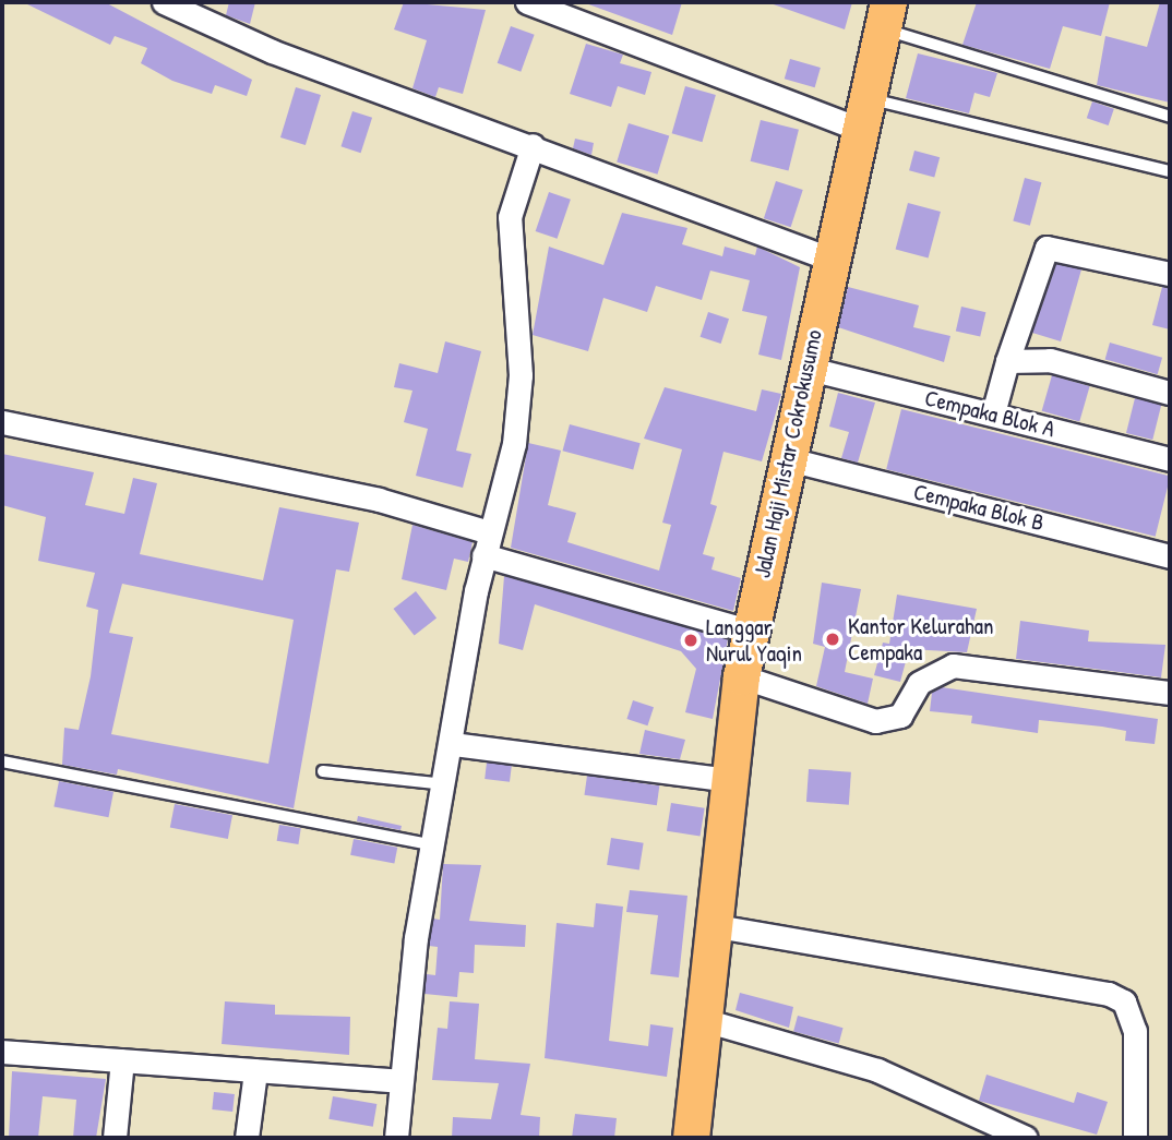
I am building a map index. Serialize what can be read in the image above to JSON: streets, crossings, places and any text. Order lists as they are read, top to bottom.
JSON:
{
  "streets": {
    "main road": ["Jalan Haji Mistar Cokrokusumo"],
    "street": ["Cempaka Blok A", "Cempaka Blok B"]
  },
  "crossings": [
    ["Cempaka Blok A", "Jalan Haji Mistar Cokrokusumo"],
    ["Jalan Haji Mistar Cokrokusumo", "Cempaka Blok B"]
  ],
  "places": ["Kantor Kelurahan Cempaka", "Langgar Nurul Yaqin"]
}
